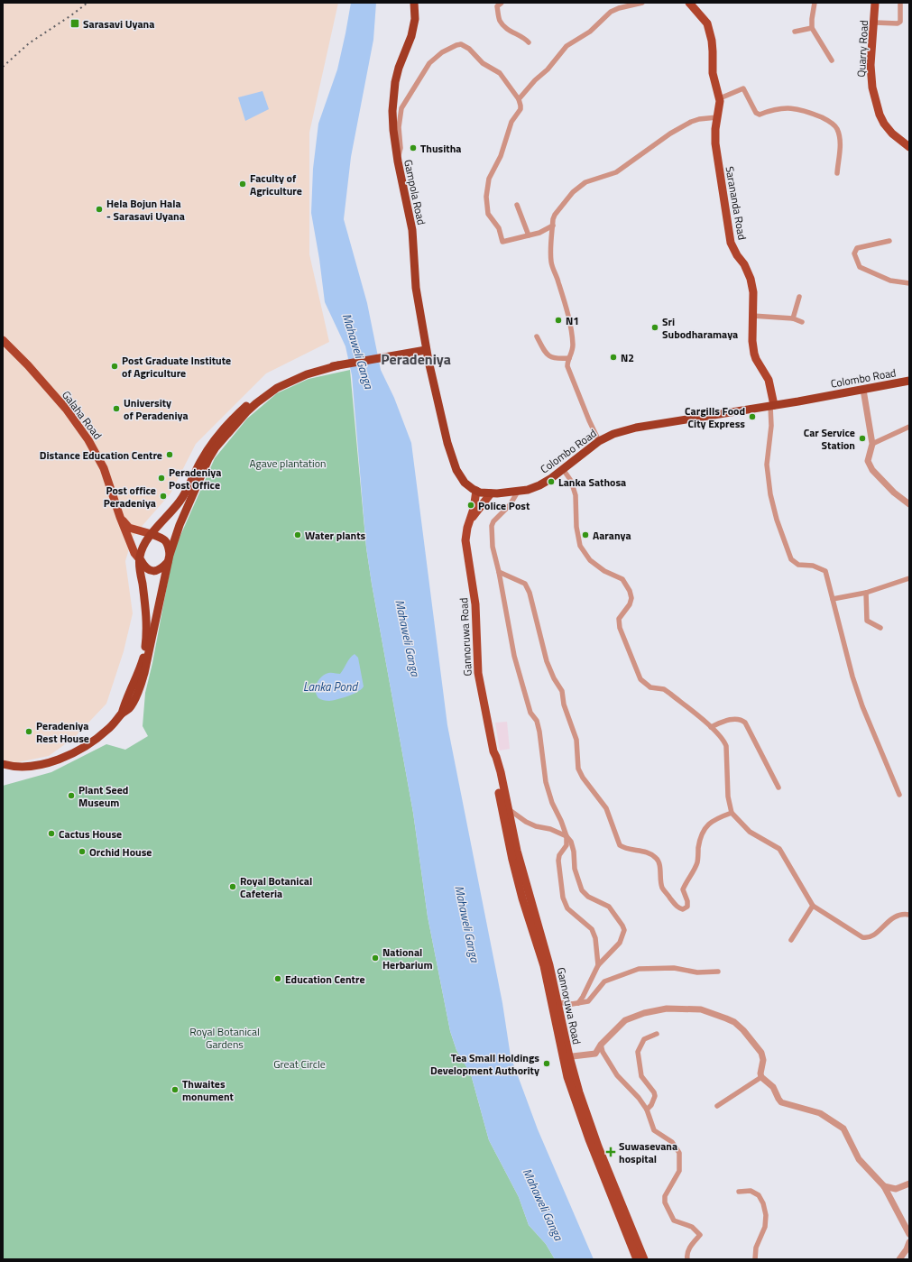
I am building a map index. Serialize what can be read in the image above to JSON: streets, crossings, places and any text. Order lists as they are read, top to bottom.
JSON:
{
  "streets": {
    "highway": ["Gampola Road", "Colombo Road"],
    "main road": [
      "Quarry Road",
      "Sarananda Road",
      "Galaha Road",
      "Gannoruwa Road"
    ]
  },
  "crossings": [
    ["Gampola Road", "Colombo Road"],
    ["Sarananda Road", "Colombo Road"],
    ["Colombo Road", "Gannoruwa Road"]
  ],
  "districts": ["Peradeniya"],
  "water": ["Mahaweli Ganga", "Lanka Pond"],
  "parks": ["Agave plantation", "Royal Botanical Gardens", "Great Circle"],
  "places": {
    "transit": ["Sarasavi Uyana"],
    "other": [
      "Thusitha",
      "Faculty of Agriculture",
      "Hela Bojun Hala - Sarasavi Uyana",
      "N1",
      "Sri Subodharamaya",
      "N2",
      "Post Graduate Institute of Agriculture",
      "University of Peradeniya",
      "Cargills Food City Express",
      "Car Service Station",
      "Distance Education Centre",
      "Peradeniya Post Office",
      "Lanka Sathosa",
      "Post office Peradeniya",
      "Police Post",
      "Water plants",
      "Aaranya",
      "Peradeniya Rest House",
      "Plant Seed Museum",
      "Cactus House",
      "Orchid House",
      "Royal Botanical Cafeteria",
      "National Herbarium",
      "Education Centre",
      "Tea Small Holdings Development Authority",
      "Thwaites monument"
    ],
    "health": ["Suwasevana hospital"]
  }
}
